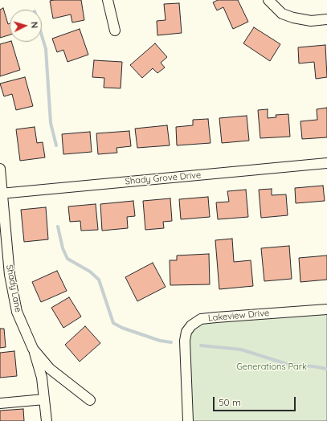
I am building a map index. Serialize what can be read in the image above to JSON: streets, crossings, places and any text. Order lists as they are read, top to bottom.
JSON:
{
  "streets": {
    "street": ["Shady Grove Drive", "Shady Lane", "Lakeview Drive"]
  },
  "crossings": [
    ["Shady Grove Drive", "Shady Lane"]
  ],
  "parks": ["Generations Park"],
  "scale_bar": "50 m",
  "north": "right"
}
